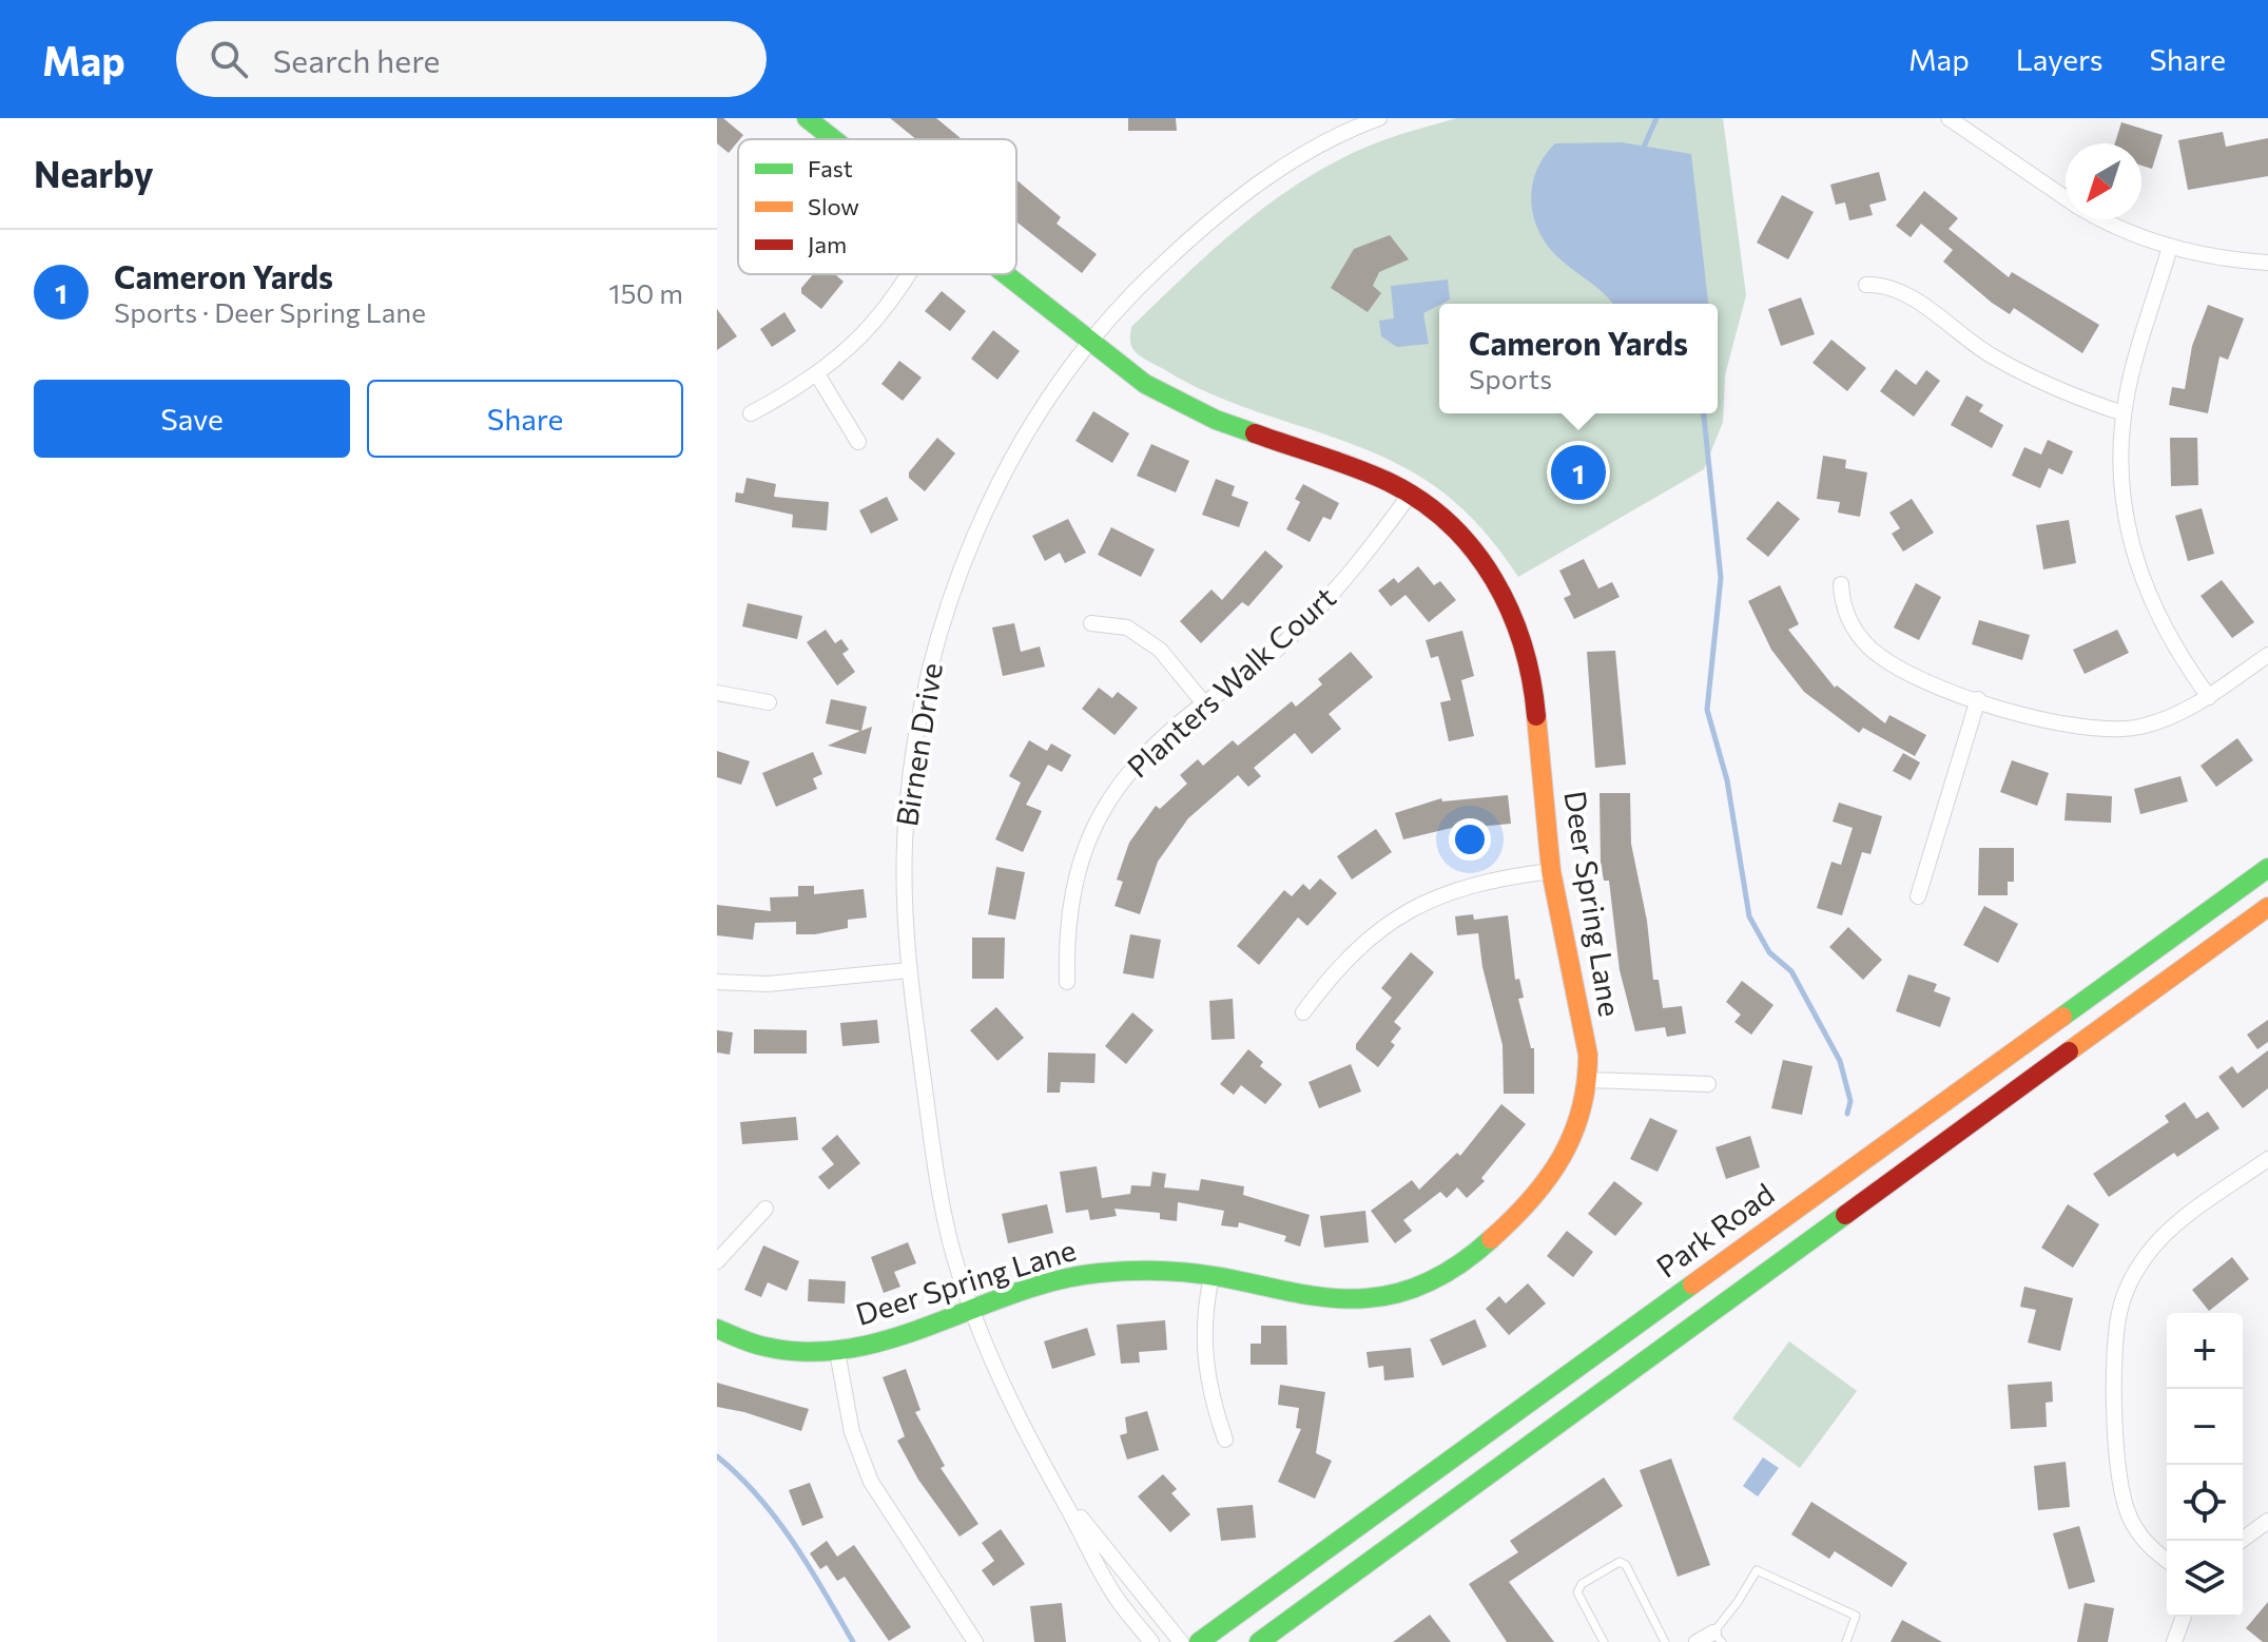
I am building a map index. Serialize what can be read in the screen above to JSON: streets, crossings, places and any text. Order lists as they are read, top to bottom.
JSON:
{
  "streets": {
    "main road": ["Deer Spring Lane", "Park Road"],
    "street": ["Planters Walk Court", "Birnen Drive"]
  },
  "crossings": [
    ["Planters Walk Court", "Deer Spring Lane"],
    ["Birnen Drive", "Deer Spring Lane"]
  ],
  "legend": ["Fast", "Slow", "Jam"],
  "north": "bottom left",
  "page": {
    "header": "Map",
    "search": "Search here",
    "nav": ["Map", "Layers", "Share"],
    "heading": "Nearby",
    "list": [
      {
        "mark": "1",
        "name": "Cameron Yards",
        "note": "Sports · Deer Spring Lane",
        "value": "150 m"
      }
    ],
    "popup": ["Cameron Yards", "Sports"],
    "buttons": ["Save", "Share"],
    "pins": "1",
    "map_buttons": ["+", "−"]
  }
}
